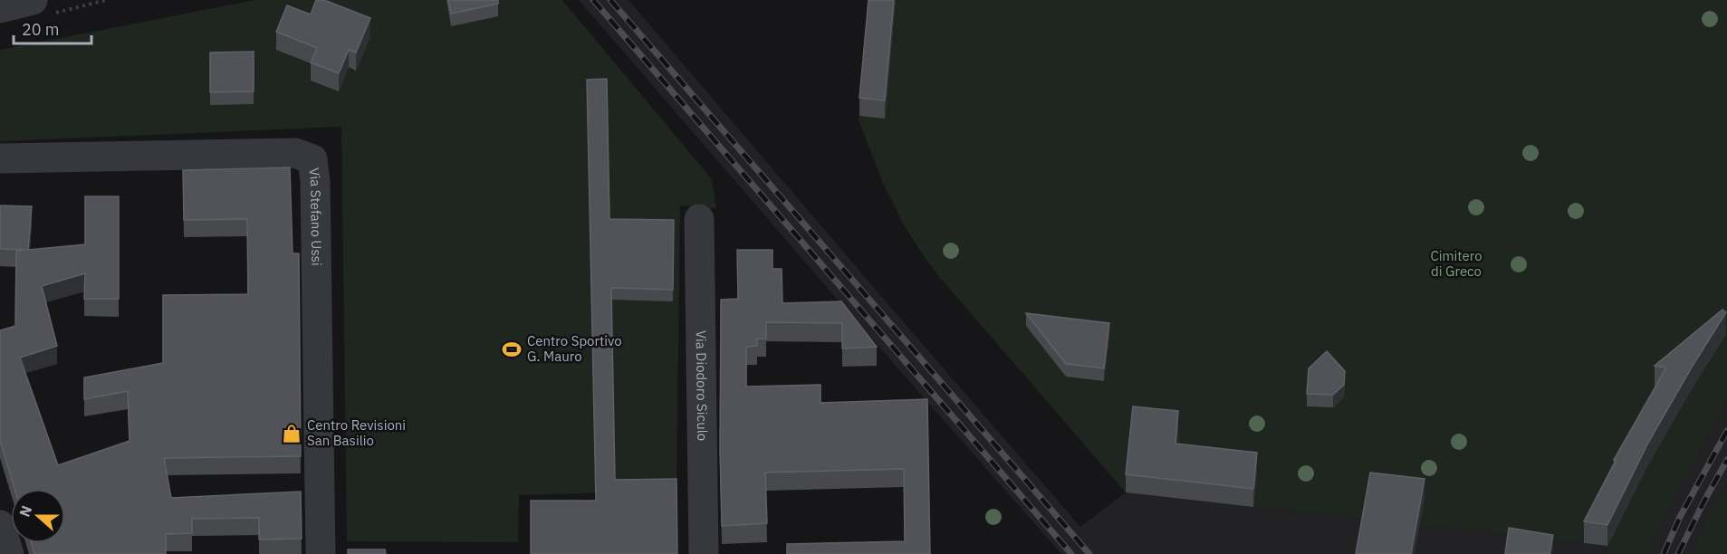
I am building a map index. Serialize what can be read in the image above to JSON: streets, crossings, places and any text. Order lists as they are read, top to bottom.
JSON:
{
  "streets": {
    "street": ["Via Stefano Ussi", "Via Diodoro Siculo"]
  },
  "parks": ["Cimitero di Greco"],
  "places": {
    "sports": ["Centro Sportivo G. Mauro"],
    "shop": ["Centro Revisioni San Basilio"]
  },
  "scale_bar": "20 m",
  "north": "left"
}
